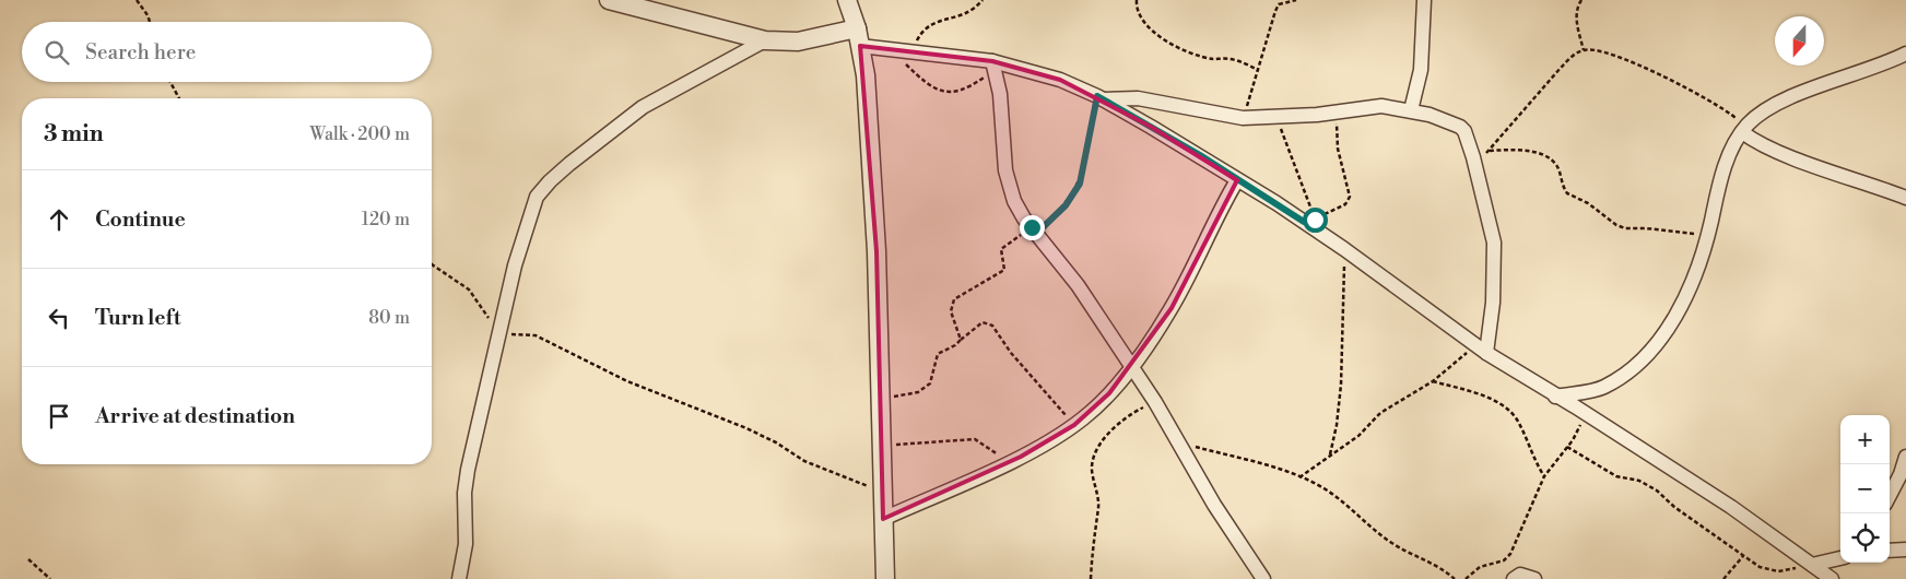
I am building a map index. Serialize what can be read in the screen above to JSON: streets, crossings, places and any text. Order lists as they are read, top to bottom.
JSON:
{
  "north": "bottom",
  "page": {
    "search": "Search here",
    "heading": ["3 min", "Walk · 200 m"],
    "list": [
      ["Continue", "120 m"],
      ["Turn left", "80 m"],
      "Arrive at destination"
    ],
    "map_buttons": ["+", "−"]
  }
}
